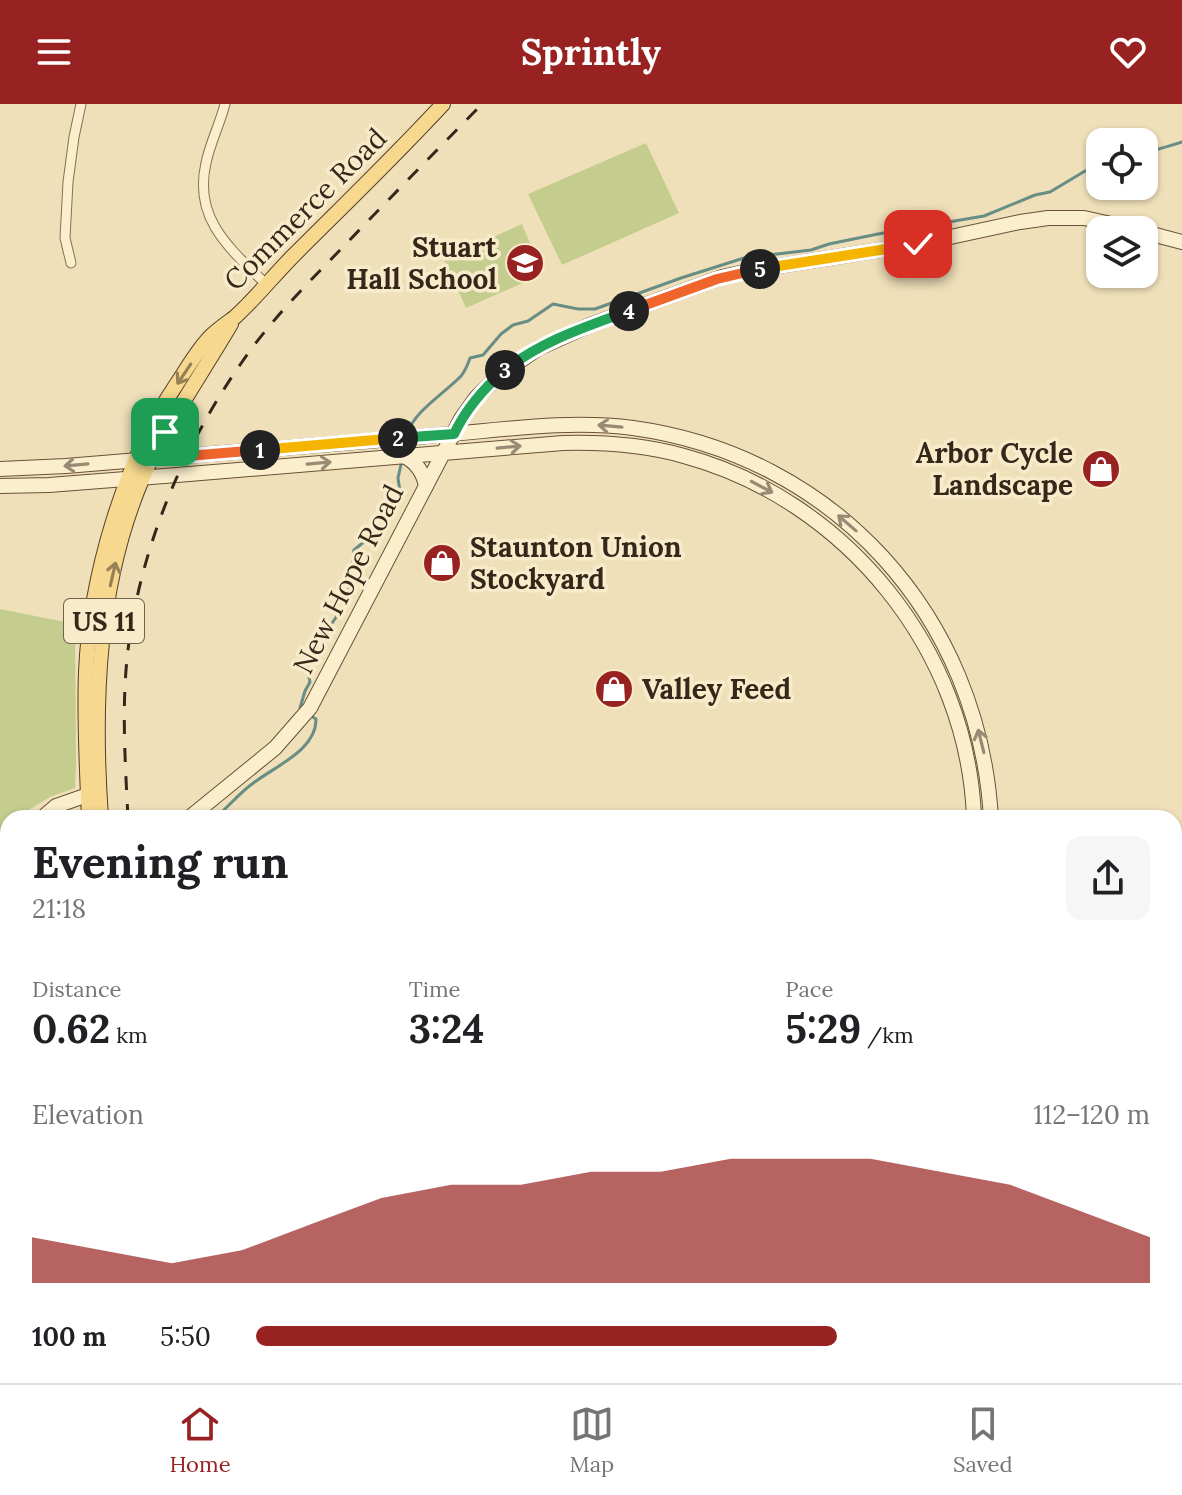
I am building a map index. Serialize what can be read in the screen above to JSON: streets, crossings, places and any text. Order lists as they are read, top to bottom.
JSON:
{
  "streets": {
    "main road": ["Commerce Road", "New Hope Road", "US 11"]
  },
  "places": {
    "school or university": ["Stuart Hall School"],
    "shop": ["Arbor Cycle Landscape", "Staunton Union Stockyard", "Valley Feed"]
  },
  "page": {
    "header": "Sprintly",
    "pins": [
      "5",
      "4",
      "3",
      "2",
      "1"
    ],
    "heading": ["Evening run", "21:18"],
    "stats": [
      ["Distance", "0.62 km"],
      ["Time", "3:24"],
      ["Pace", "5:29 /km"]
    ],
    "chart": ["Elevation", "112–120 m"],
    "list": [
      {
        "name": "100 m",
        "note": "5:50"
      }
    ],
    "tabs": ["Home", "Map", "Saved"]
  }
}
